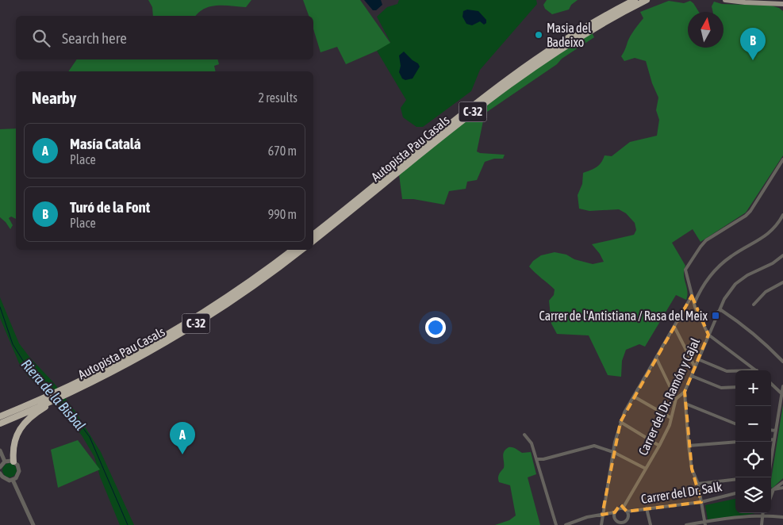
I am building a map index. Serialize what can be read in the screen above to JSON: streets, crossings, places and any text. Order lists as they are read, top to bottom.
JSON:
{
  "streets": {
    "highway": ["C-32", "Autopista Pau Casals"],
    "street": ["Carrer del Dr. Ramón y Cajal", "Carrer del Dr. Salk"]
  },
  "crossings": [
    ["Carrer del Dr. Ramón y Cajal", "Carrer del Dr. Salk"]
  ],
  "water": ["Riera de la Bisbal"],
  "places": {
    "other": ["Masia del Badeixo"],
    "transit": ["Carrer de l'Antistiana / Rasa del Meix"]
  },
  "north": "top",
  "page": {
    "search": "Search here",
    "pins": ["B", "A"],
    "heading": ["Nearby", "2 results"],
    "list": [
      {
        "mark": "A",
        "name": "Masía Catalá",
        "note": "Place",
        "value": "670 m"
      },
      {
        "mark": "B",
        "name": "Turó de la Font",
        "note": "Place",
        "value": "990 m"
      }
    ],
    "map_buttons": ["+", "−"]
  }
}
